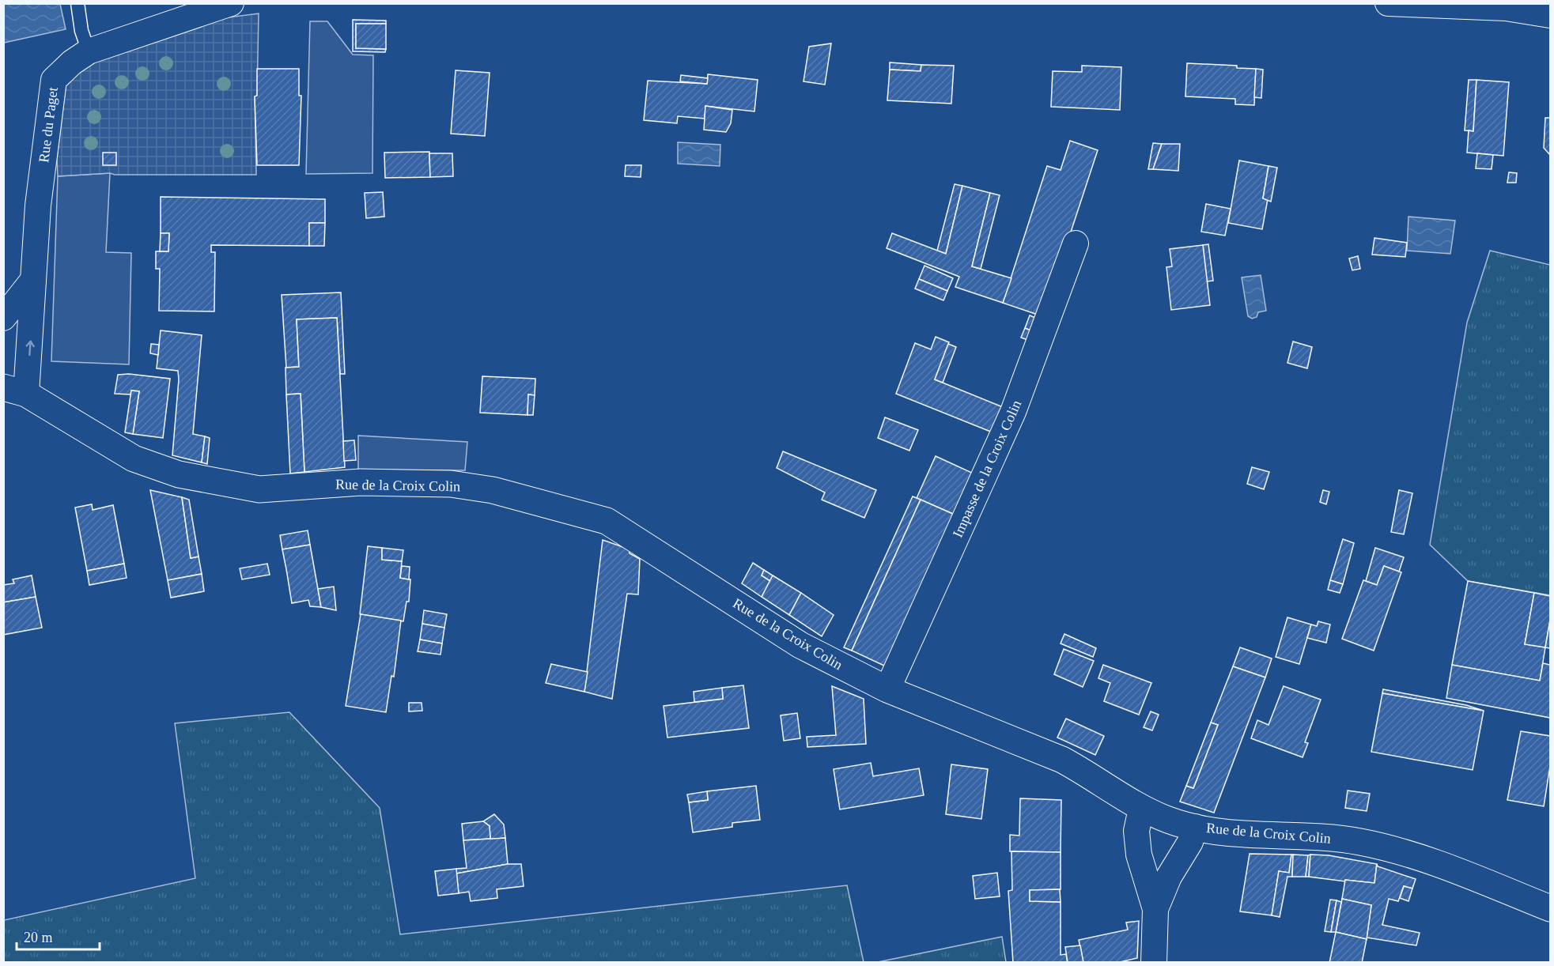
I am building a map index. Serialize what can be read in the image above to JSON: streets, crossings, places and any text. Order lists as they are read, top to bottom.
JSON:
{
  "streets": {
    "street": ["Rue du Paget", "Impasse de la Croix Colin", "Rue de la Croix Colin"]
  },
  "crossings": [
    ["Rue du Paget", "Rue de la Croix Colin"],
    ["Impasse de la Croix Colin", "Rue de la Croix Colin"]
  ],
  "scale_bar": "20 m"
}
